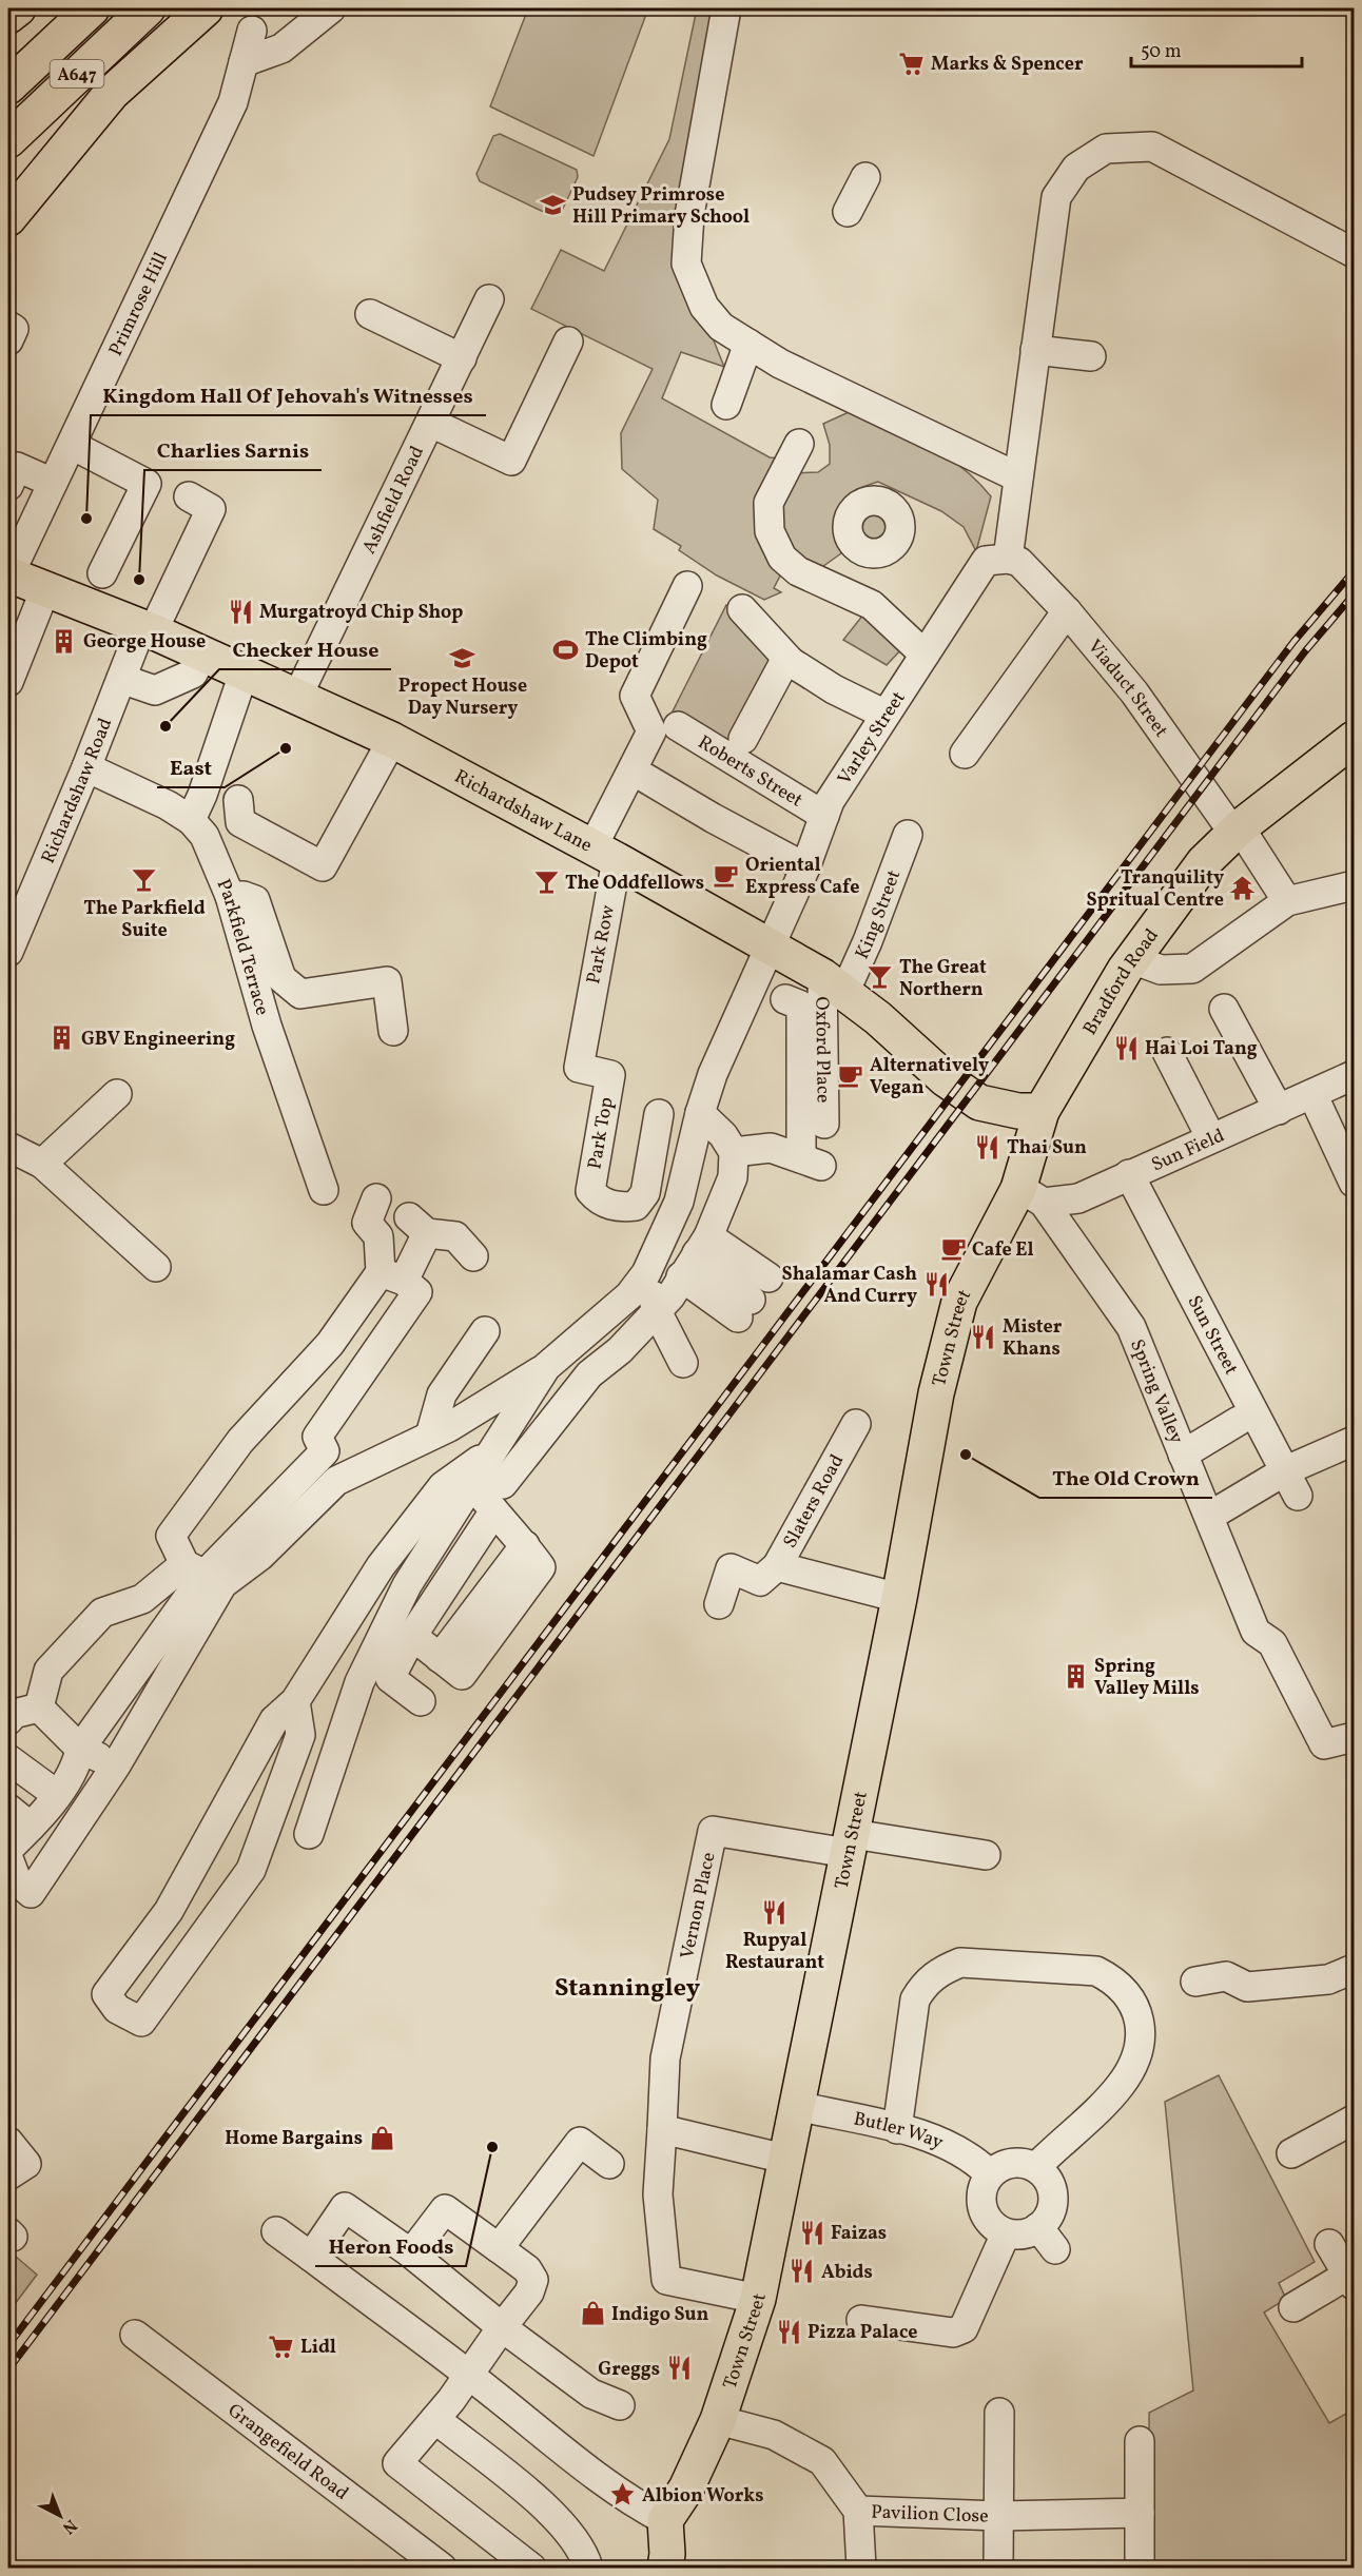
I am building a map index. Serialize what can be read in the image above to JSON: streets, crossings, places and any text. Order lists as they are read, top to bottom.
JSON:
{
  "streets": {
    "main road": [
      "A647",
      "Richardshaw Lane",
      "Bradford Road",
      "Town Street"
    ],
    "street": [
      "Primrose Hill",
      "Ashfield Road",
      "Viaduct Street",
      "Varley Street",
      "Roberts Street",
      "Richardshaw Road",
      "King Street",
      "Park Row",
      "Parkfield Terrace",
      "Oxford Place",
      "Park Top",
      "Sun Field",
      "Sun Street",
      "Spring Valley",
      "Slaters Road",
      "Vernon Place",
      "Butler Way",
      "Grangefield Road",
      "Pavilion Close"
    ]
  },
  "crossings": [
    ["Primrose Hill", "Richardshaw Lane"],
    ["Ashfield Road", "Richardshaw Lane"],
    ["Viaduct Street", "Varley Street"],
    ["Viaduct Street", "Bradford Road"],
    ["Varley Street", "Roberts Street"],
    ["Varley Street", "Richardshaw Lane"],
    ["Richardshaw Road", "Richardshaw Lane"],
    ["Richardshaw Road", "Parkfield Terrace"],
    ["Richardshaw Lane", "King Street"],
    ["Richardshaw Lane", "Park Row"],
    ["Richardshaw Lane", "Bradford Road"],
    ["Richardshaw Lane", "Oxford Place"],
    ["Richardshaw Lane", "Town Street"],
    ["King Street", "Oxford Place"],
    ["Park Row", "Park Top"],
    ["Bradford Road", "Town Street"],
    ["Sun Field", "Sun Street"],
    ["Sun Field", "Town Street"],
    ["Sun Field", "Spring Valley"],
    ["Town Street", "Spring Valley"],
    ["Town Street", "Slaters Road"],
    ["Town Street", "Vernon Place"],
    ["Town Street", "Butler Way"]
  ],
  "districts": ["Stanningley"],
  "places": {
    "supermarket": ["Marks & Spencer", "Lidl"],
    "school or university": ["Pudsey Primrose Hill Primary School", "Propect House Day Nursery"],
    "other": [
      "Kingdom Hall Of Jehovah's Witnesses",
      "Charlies Sarnis",
      "Checker House",
      "East",
      "The Old Crown",
      "Heron Foods"
    ],
    "restaurant": [
      "Murgatroyd Chip Shop",
      "Hai Loi Tang",
      "Thai Sun",
      "Shalamar Cash And Curry",
      "Mister Khans",
      "Rupyal Restaurant",
      "Faizas",
      "Abids",
      "Pizza Palace",
      "Greggs"
    ],
    "building": ["George House", "GBV Engineering", "Spring Valley Mills"],
    "sports": ["The Climbing Depot"],
    "cafe": ["Oriental Express Cafe", "Alternatively Vegan", "Cafe El"],
    "bar": ["The Parkfield Suite", "The Oddfellows", "The Great Northern"],
    "temple": ["Tranquility Spritual Centre"],
    "shop": ["Home Bargains", "Indigo Sun"],
    "place": ["Albion Works"]
  },
  "scale_bar": "50 m",
  "north": "bottom right"
}
